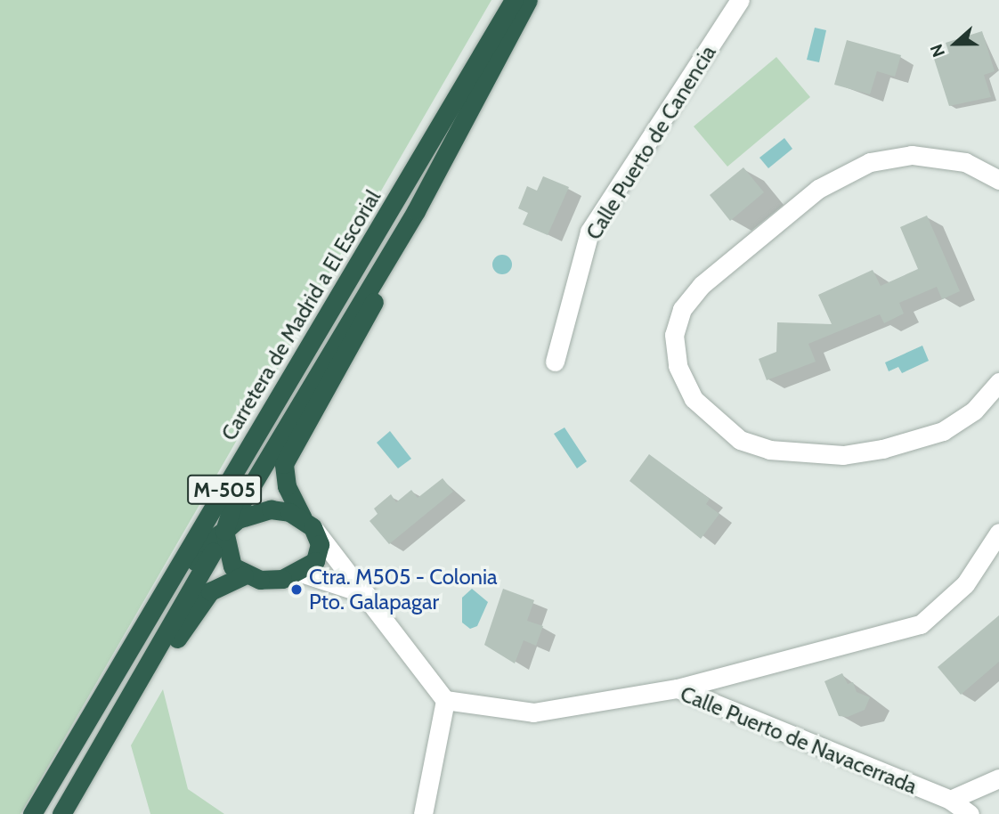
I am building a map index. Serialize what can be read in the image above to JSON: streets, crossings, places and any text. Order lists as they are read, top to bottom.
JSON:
{
  "streets": {
    "highway": ["Carretera de Madrid a El Escorial", "M-505"],
    "street": ["Calle Puerto de Canencia", "Calle Puerto de Navacerrada"]
  },
  "crossings": [
    ["Carretera de Madrid a El Escorial", "M-505"]
  ],
  "places": ["Ctra. M505 - Colonia Pto. Galapagar"],
  "north": "left"
}
